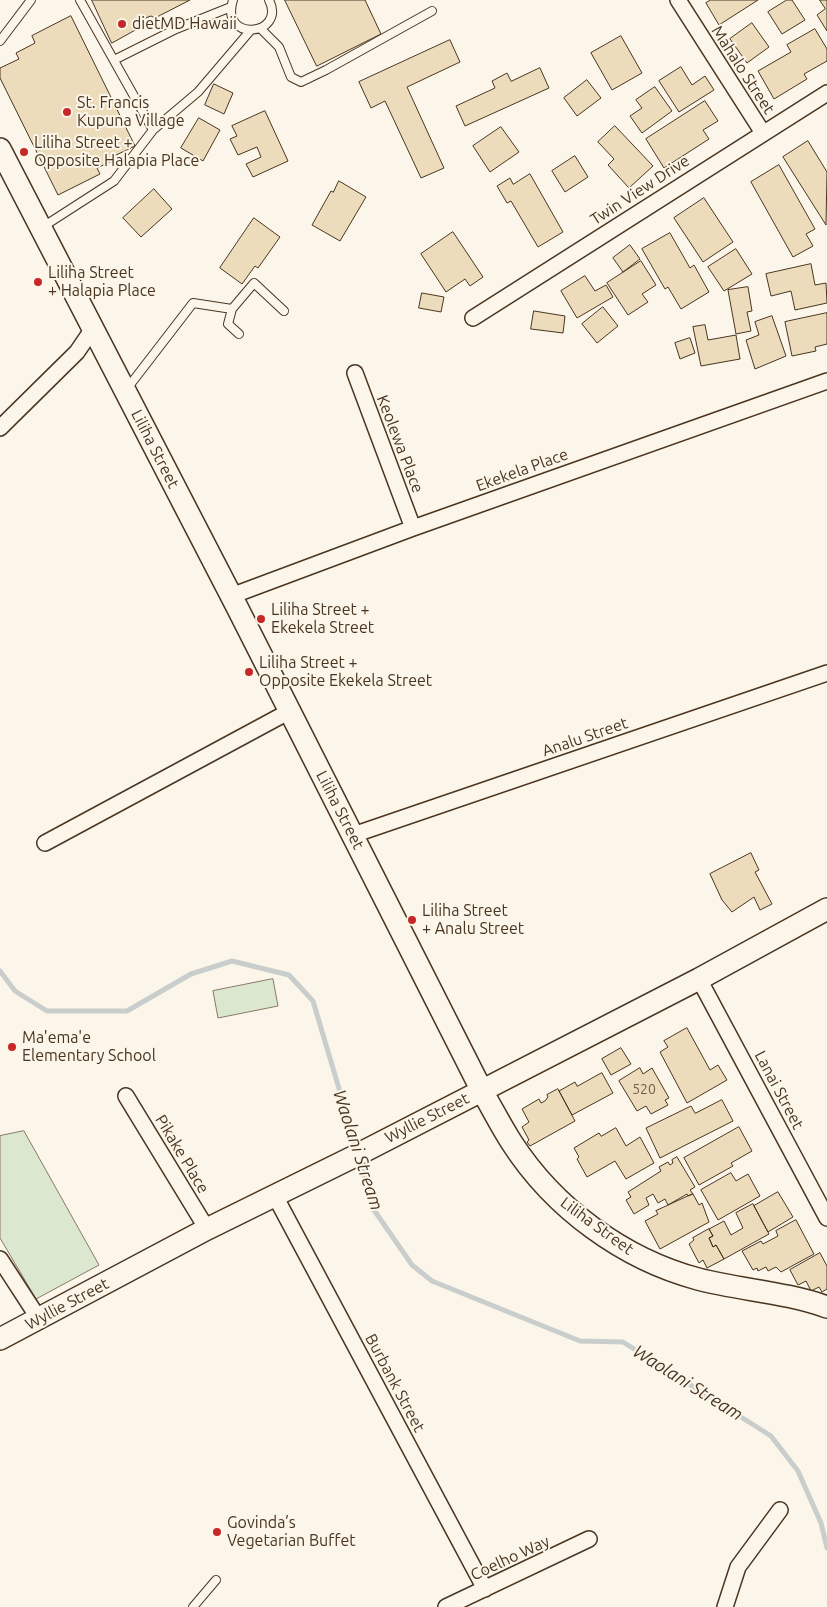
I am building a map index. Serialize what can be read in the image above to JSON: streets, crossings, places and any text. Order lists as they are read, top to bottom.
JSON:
{
  "streets": {
    "street": [
      "Mahalo Street",
      "Twin View Drive",
      "Keolewa Place",
      "Liliha Street",
      "Ekekela Place",
      "Analu Street",
      "Lanai Street",
      "Wyllie Street",
      "Pikake Place",
      "Burbank Street",
      "Coelho Way"
    ]
  },
  "crossings": [
    ["Mahalo Street", "Twin View Drive"],
    ["Keolewa Place", "Ekekela Place"],
    ["Liliha Street", "Ekekela Place"],
    ["Liliha Street", "Analu Street"],
    ["Liliha Street", "Wyllie Street"],
    ["Lanai Street", "Wyllie Street"],
    ["Wyllie Street", "Pikake Place"],
    ["Wyllie Street", "Burbank Street"],
    ["Burbank Street", "Coelho Way"]
  ],
  "water": ["Waolani Stream"],
  "places": [
    "dietMD Hawaii",
    "St. Francis Kupuna Village",
    "Liliha Street + Opposite Halapia Place",
    "Liliha Street + Halapia Place",
    "Liliha Street + Ekekela Street",
    "Liliha Street + Opposite Ekekela Street",
    "Liliha Street + Analu Street",
    "Ma'ema'e Elementary School",
    "Govinda’s Vegetarian Buffet"
  ],
  "house_numbers": ["520"]
}
